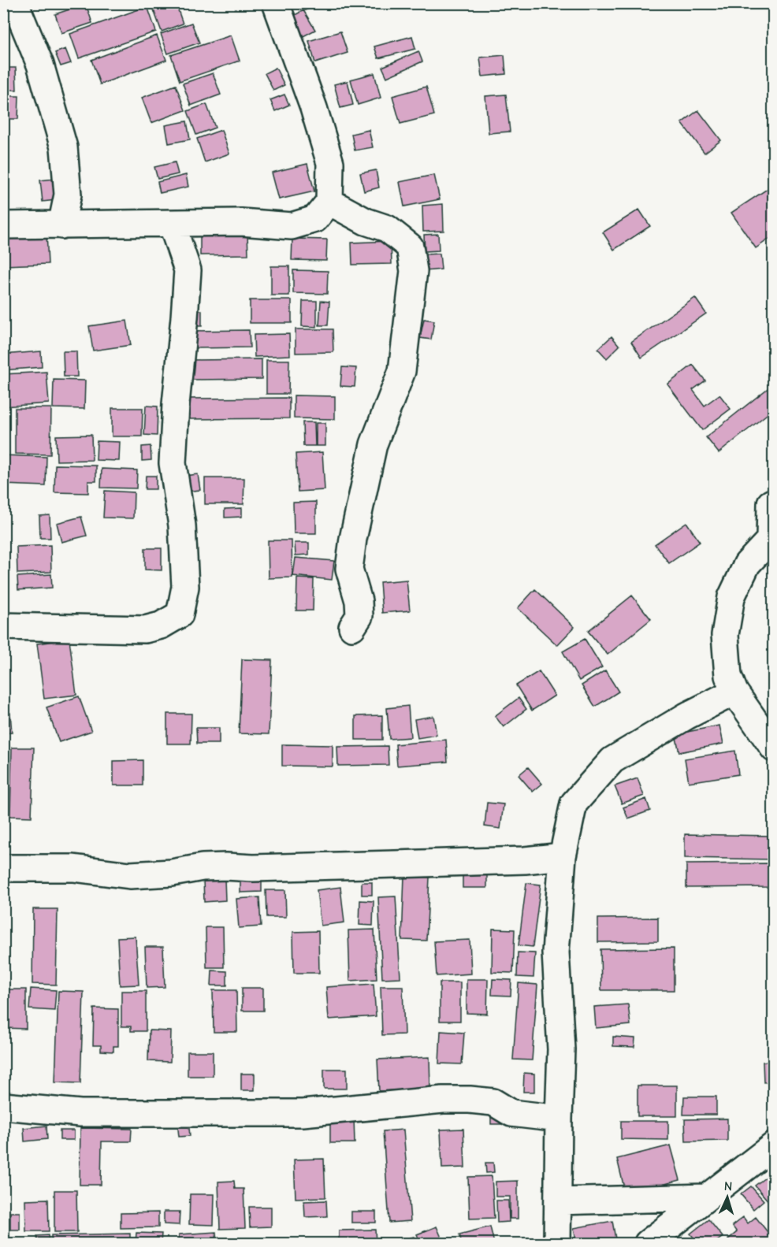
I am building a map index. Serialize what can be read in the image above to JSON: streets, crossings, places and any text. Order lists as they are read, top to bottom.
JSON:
{
  "north": "top"
}
